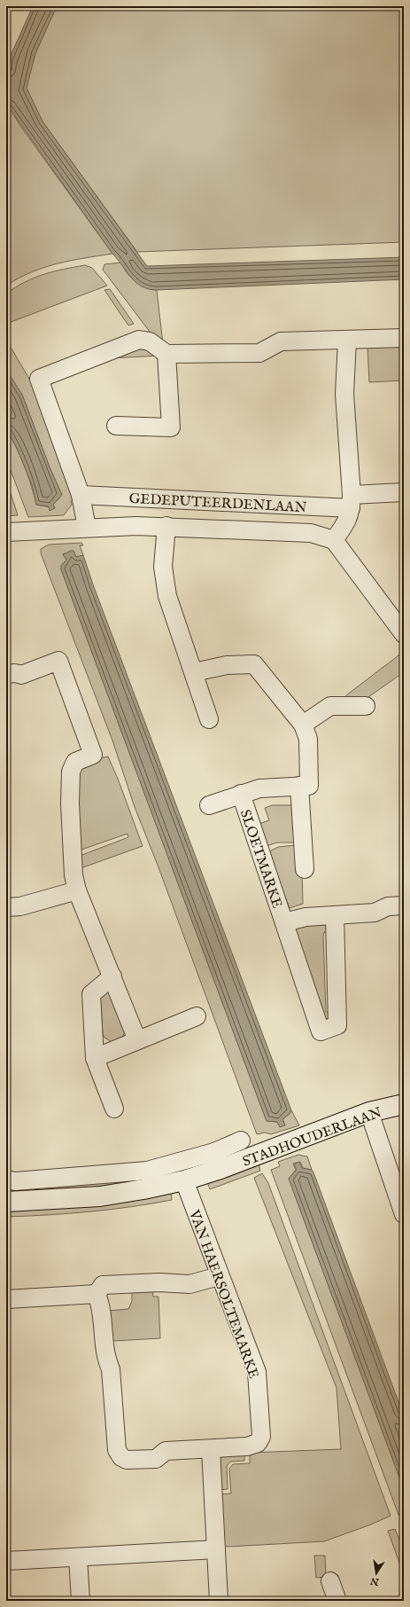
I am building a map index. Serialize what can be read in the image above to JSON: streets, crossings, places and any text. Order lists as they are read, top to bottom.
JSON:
{
  "streets": {
    "street": [
      "GEDEPUTEERDENLAAN",
      "SLOETMARKE",
      "STADHOUDERLAAN",
      "VAN HAERSOLTEMARKE"
    ]
  },
  "crossings": [
    ["STADHOUDERLAAN", "VAN HAERSOLTEMARKE"]
  ],
  "north": "bottom"
}
